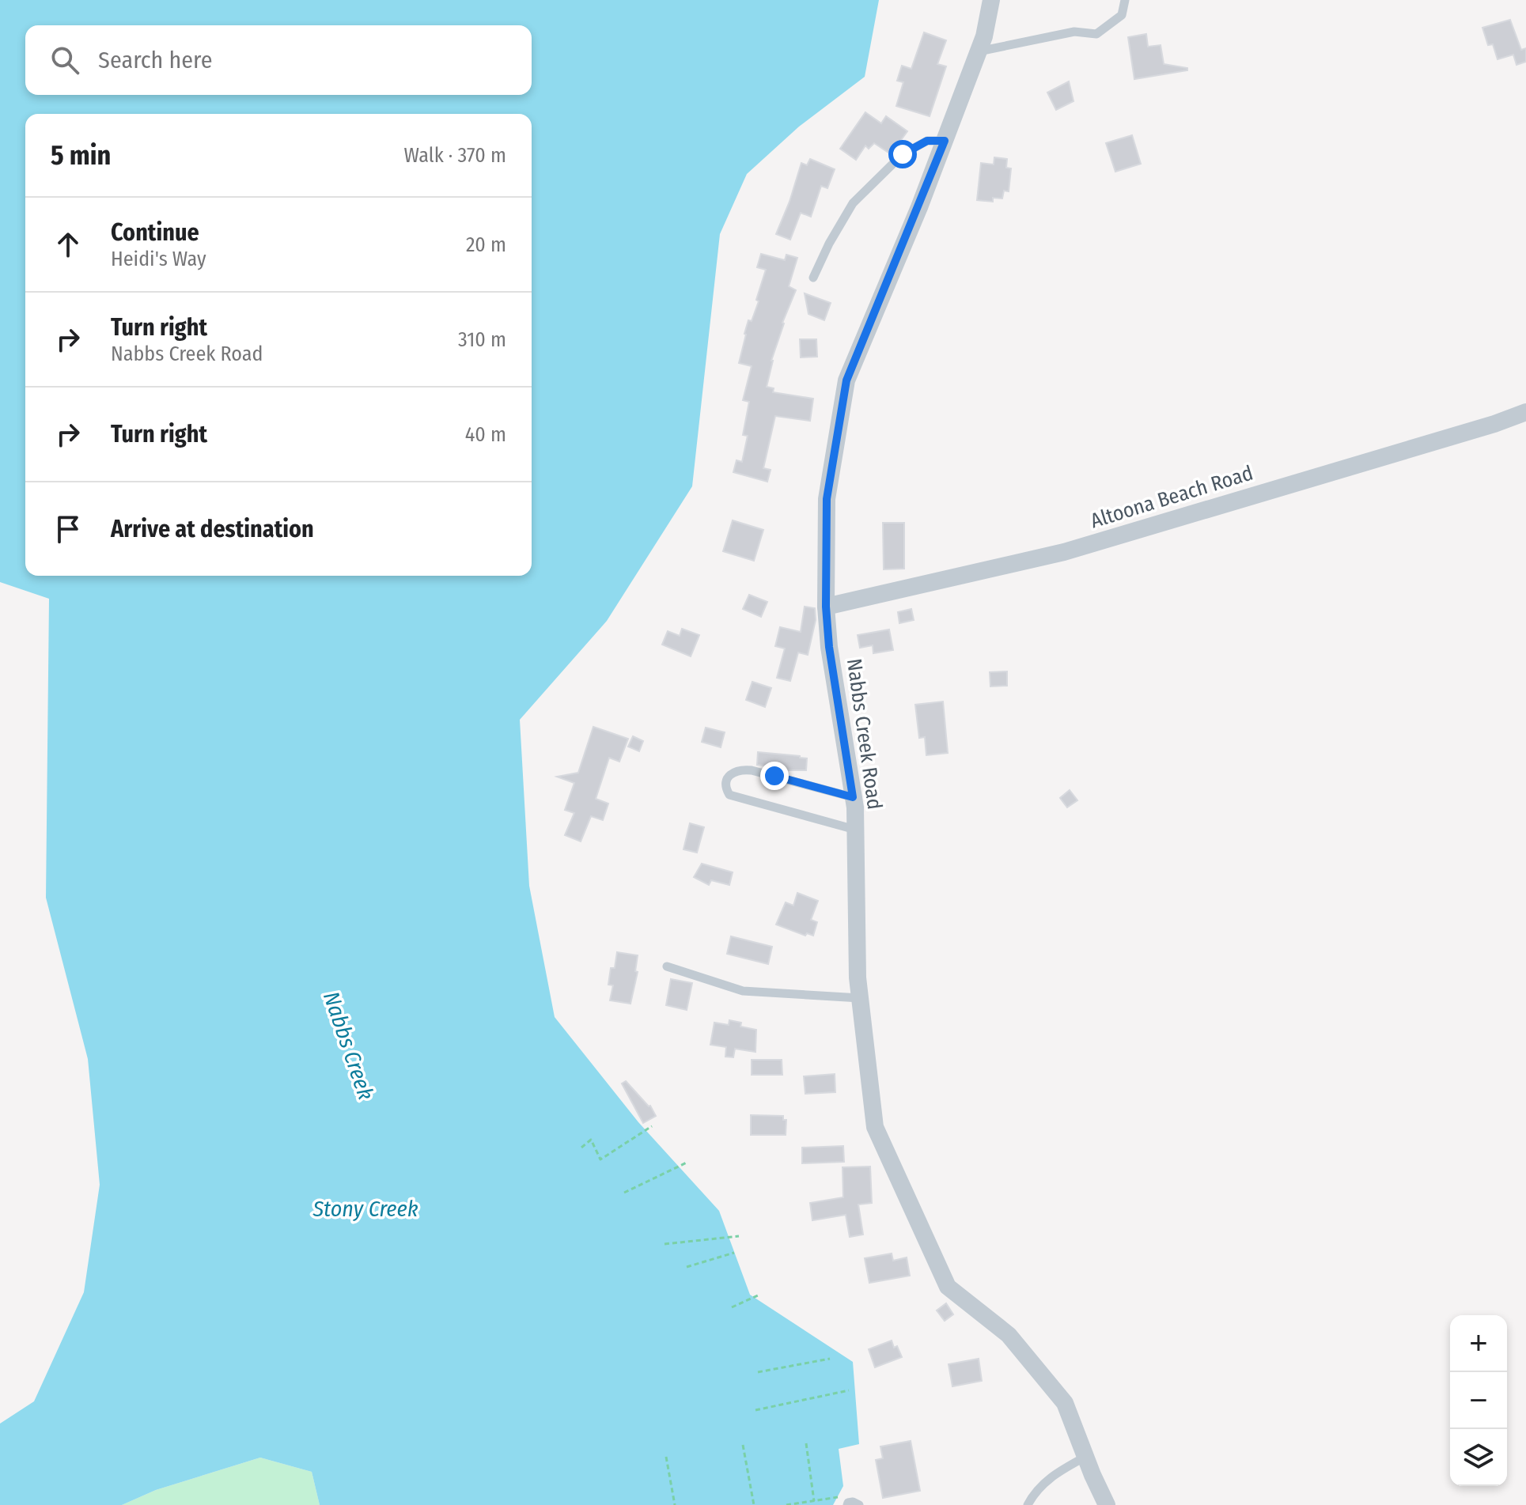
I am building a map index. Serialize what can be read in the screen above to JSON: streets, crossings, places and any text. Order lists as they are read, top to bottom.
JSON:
{
  "streets": {
    "street": ["Altoona Beach Road", "Nabbs Creek Road"]
  },
  "crossings": [
    ["Altoona Beach Road", "Nabbs Creek Road"]
  ],
  "water": ["Nabbs Creek", "Stony Creek"],
  "page": {
    "search": "Search here",
    "heading": ["5 min", "Walk · 370 m"],
    "list": [
      ["Continue", "Heidi's Way", "20 m"],
      ["Turn right", "Nabbs Creek Road", "310 m"],
      ["Turn right", "40 m"],
      "Arrive at destination"
    ],
    "map_buttons": ["+", "−"]
  }
}
